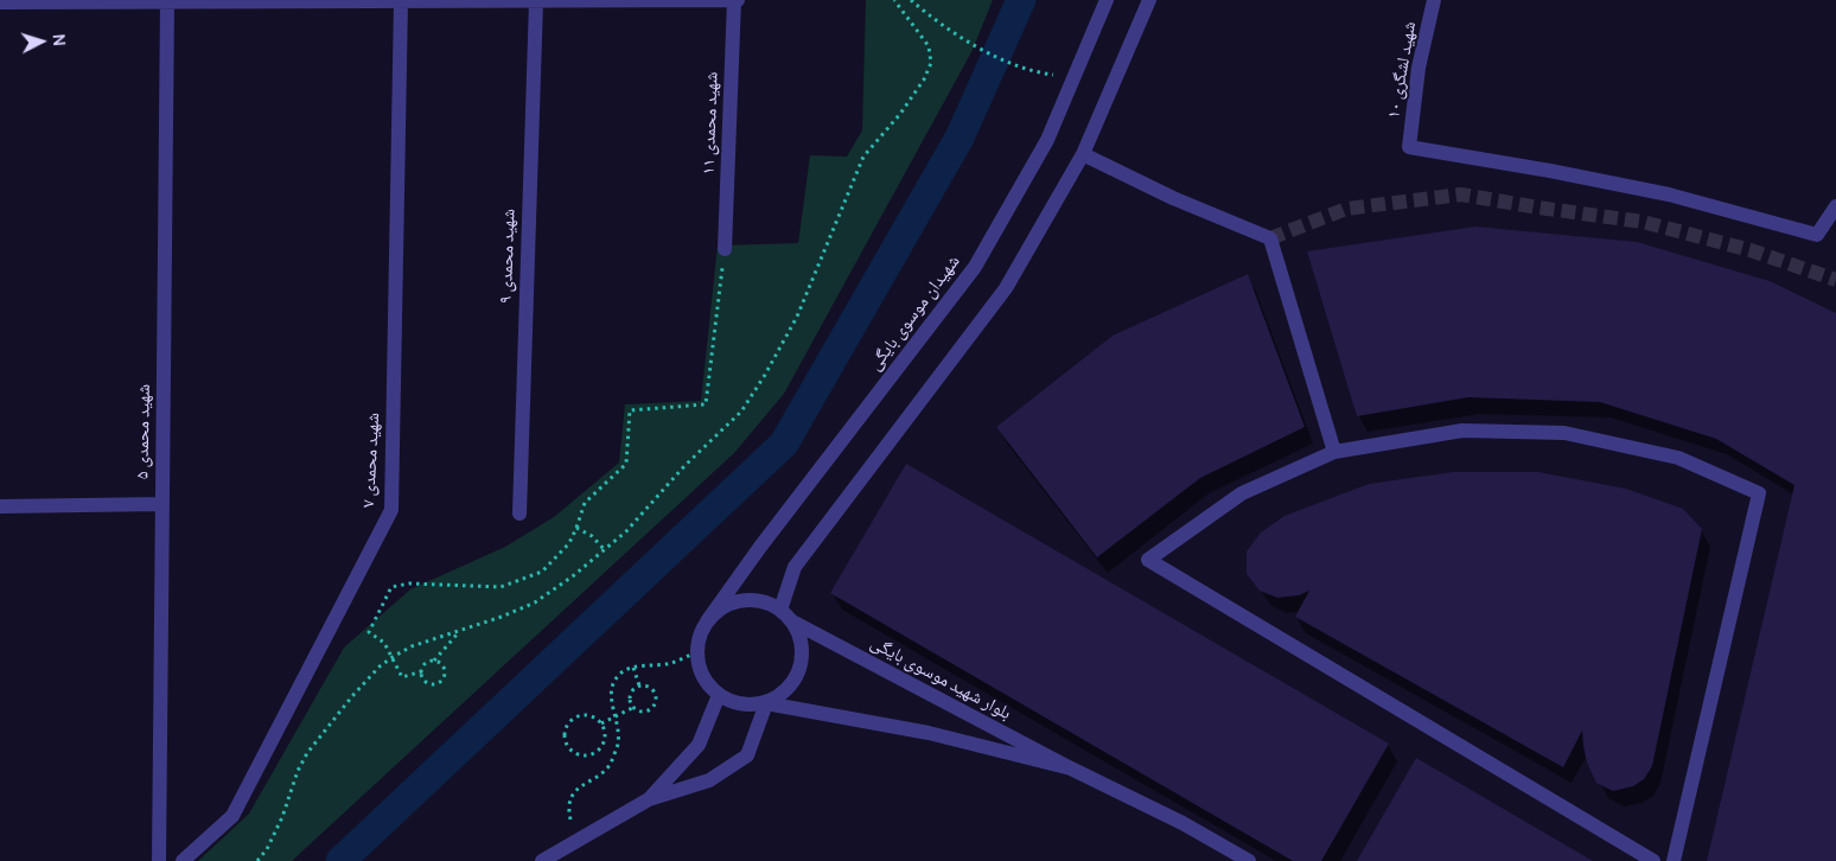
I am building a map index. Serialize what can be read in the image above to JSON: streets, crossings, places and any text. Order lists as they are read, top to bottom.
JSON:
{
  "streets": {
    "street": [
      "شهید لشگری ۱۰",
      "شهید محمدی ۱۱",
      "شهید محمدی ۹",
      "شهیدان موسوی بایگی",
      "شهید محمدی ۵",
      "شهید محمدی ۷",
      "بلوار شهید موسوی بایگی"
    ]
  },
  "crossings": [
    ["شهیدان موسوی بایگی", "بلوار شهید موسوی بایگی"]
  ],
  "north": "right"
}
